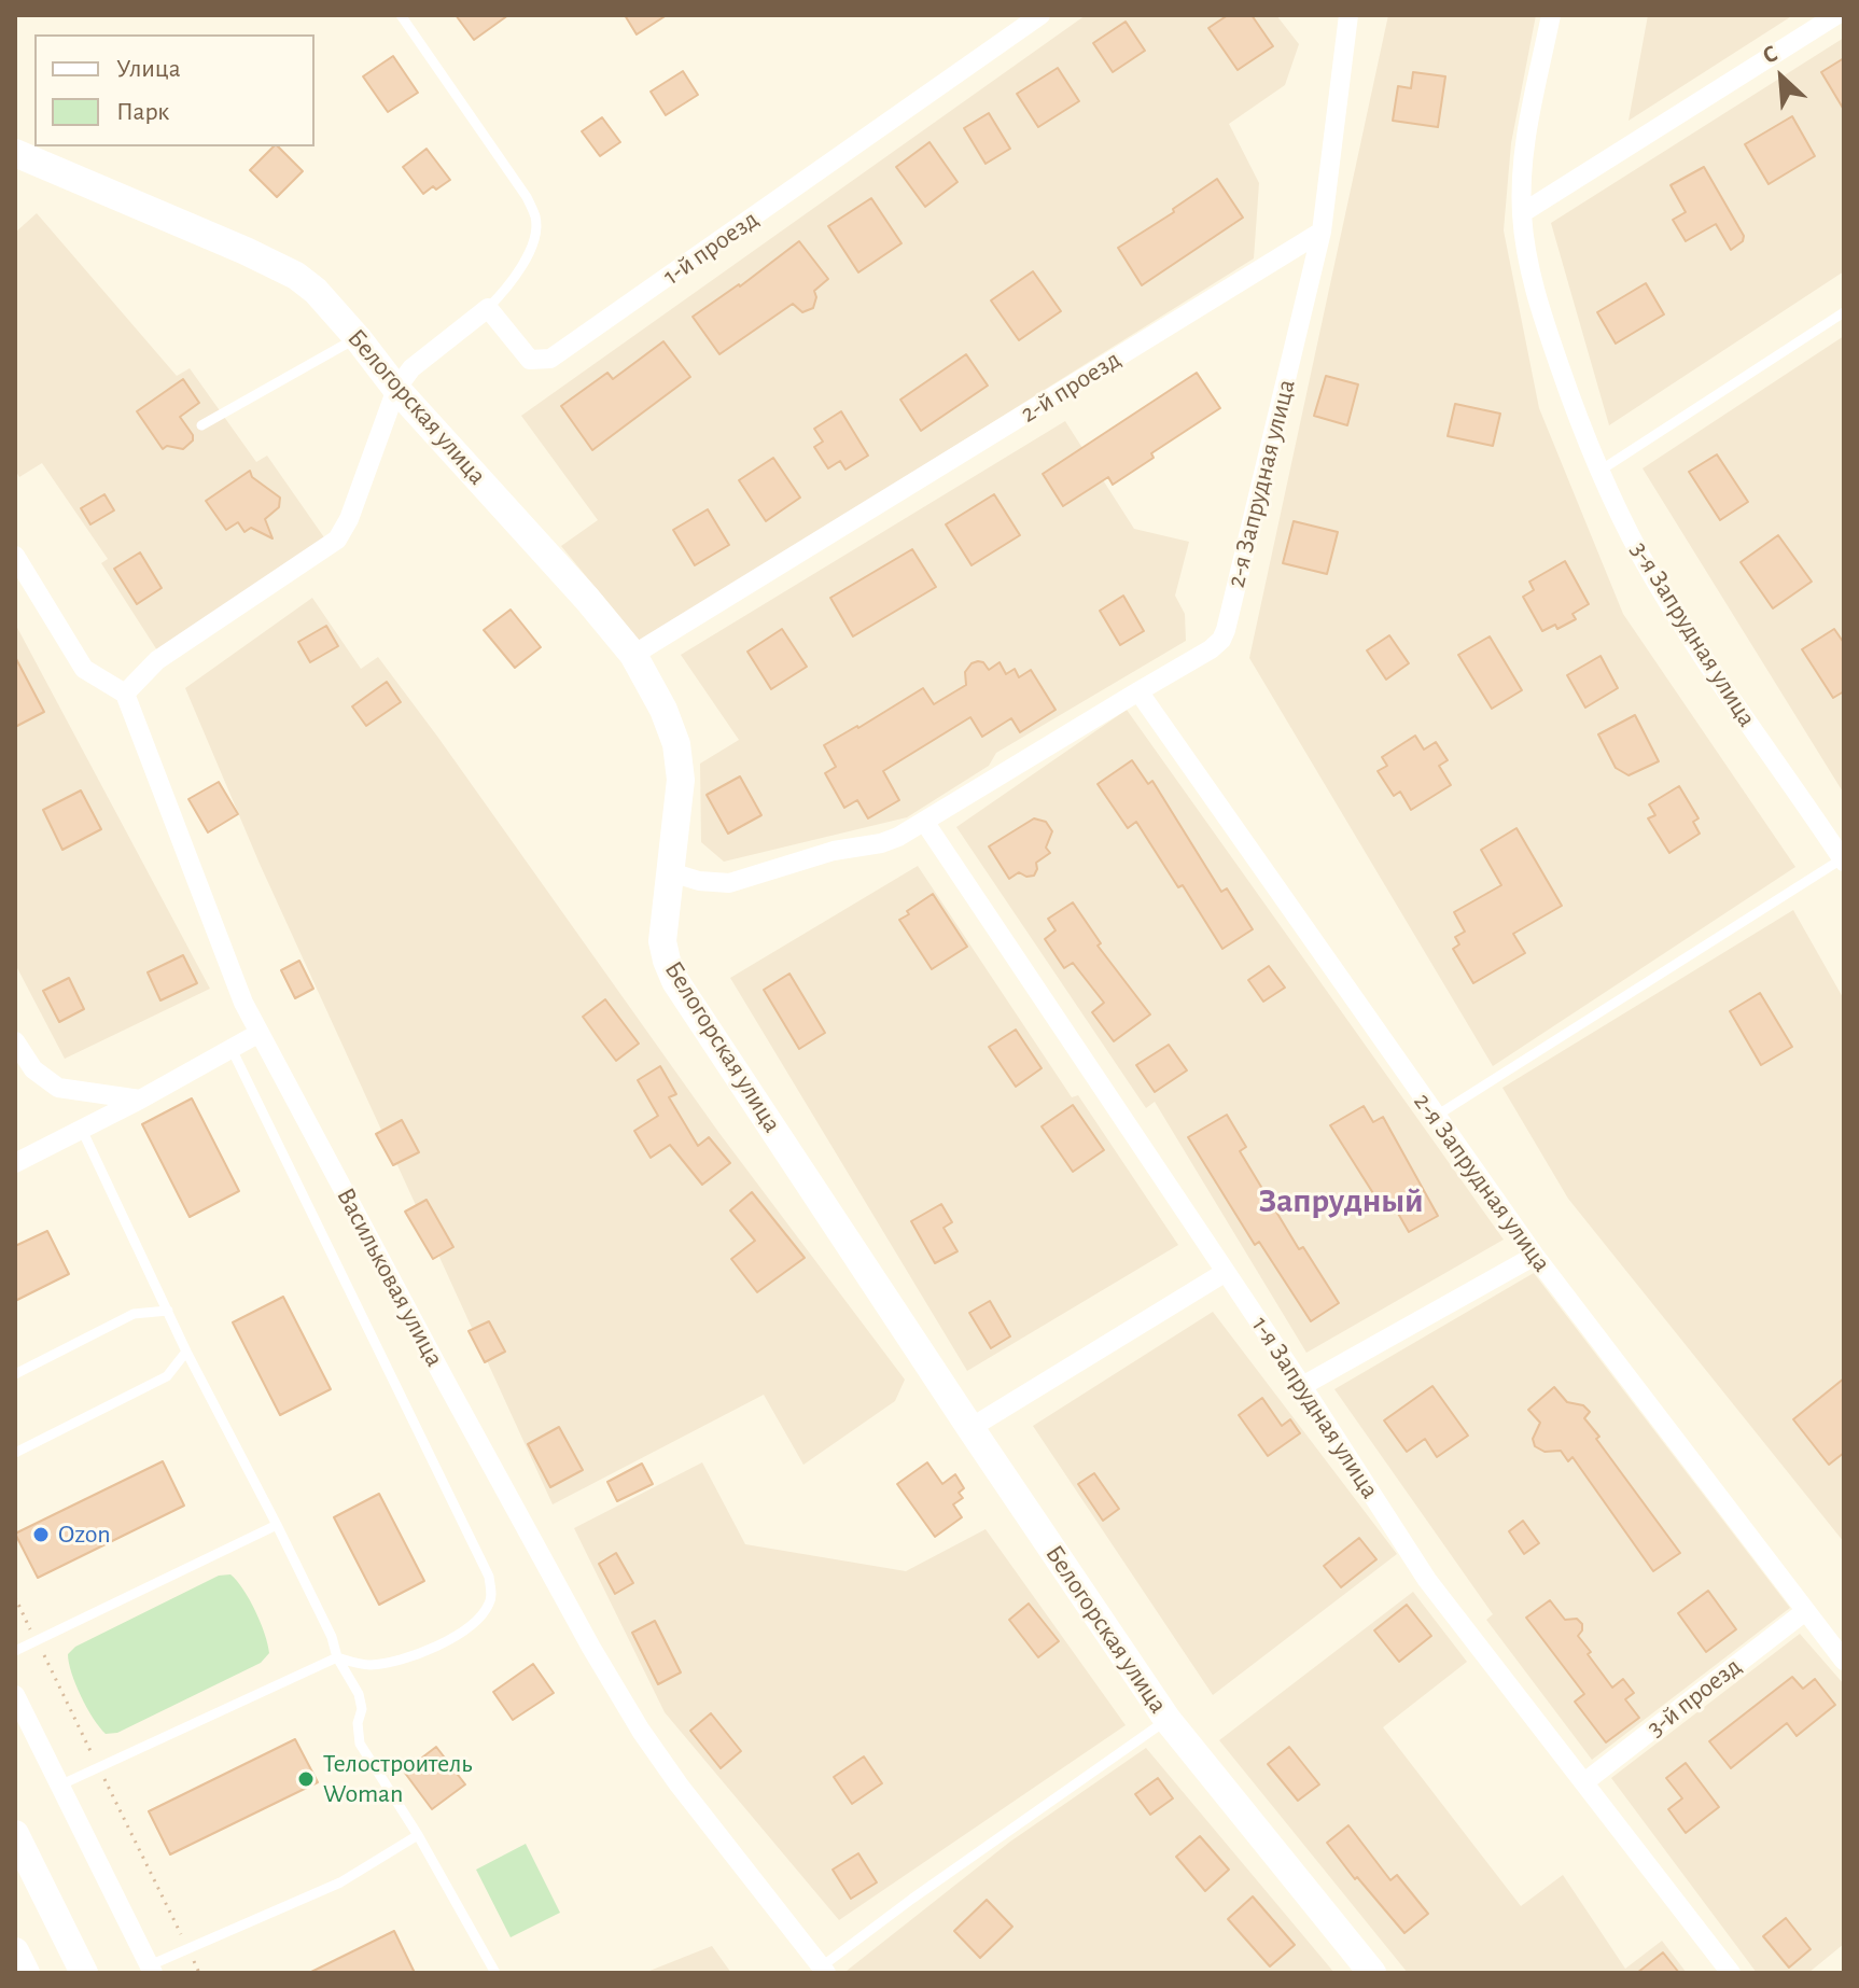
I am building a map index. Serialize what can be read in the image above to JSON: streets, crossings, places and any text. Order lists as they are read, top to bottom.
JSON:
{
  "streets": {
    "street": [
      "1-й проезд",
      "2-й проезд",
      "Белогорская улица",
      "2-я Запрудная улица",
      "3-я Запрудная улица",
      "Васильковая улица",
      "1-я Запрудная улица",
      "3-й проезд"
    ]
  },
  "crossings": [
    ["2-й проезд", "Белогорская улица"],
    ["2-й проезд", "2-я Запрудная улица"],
    ["Белогорская улица", "2-я Запрудная улица"],
    ["2-я Запрудная улица", "1-я Запрудная улица"],
    ["2-я Запрудная улица", "3-й проезд"],
    ["1-я Запрудная улица", "3-й проезд"]
  ],
  "districts": ["Запрудный"],
  "places": ["Ozon", "Телостроитель Woman"],
  "legend": ["Улица", "Парк"],
  "north": "top left"
}
